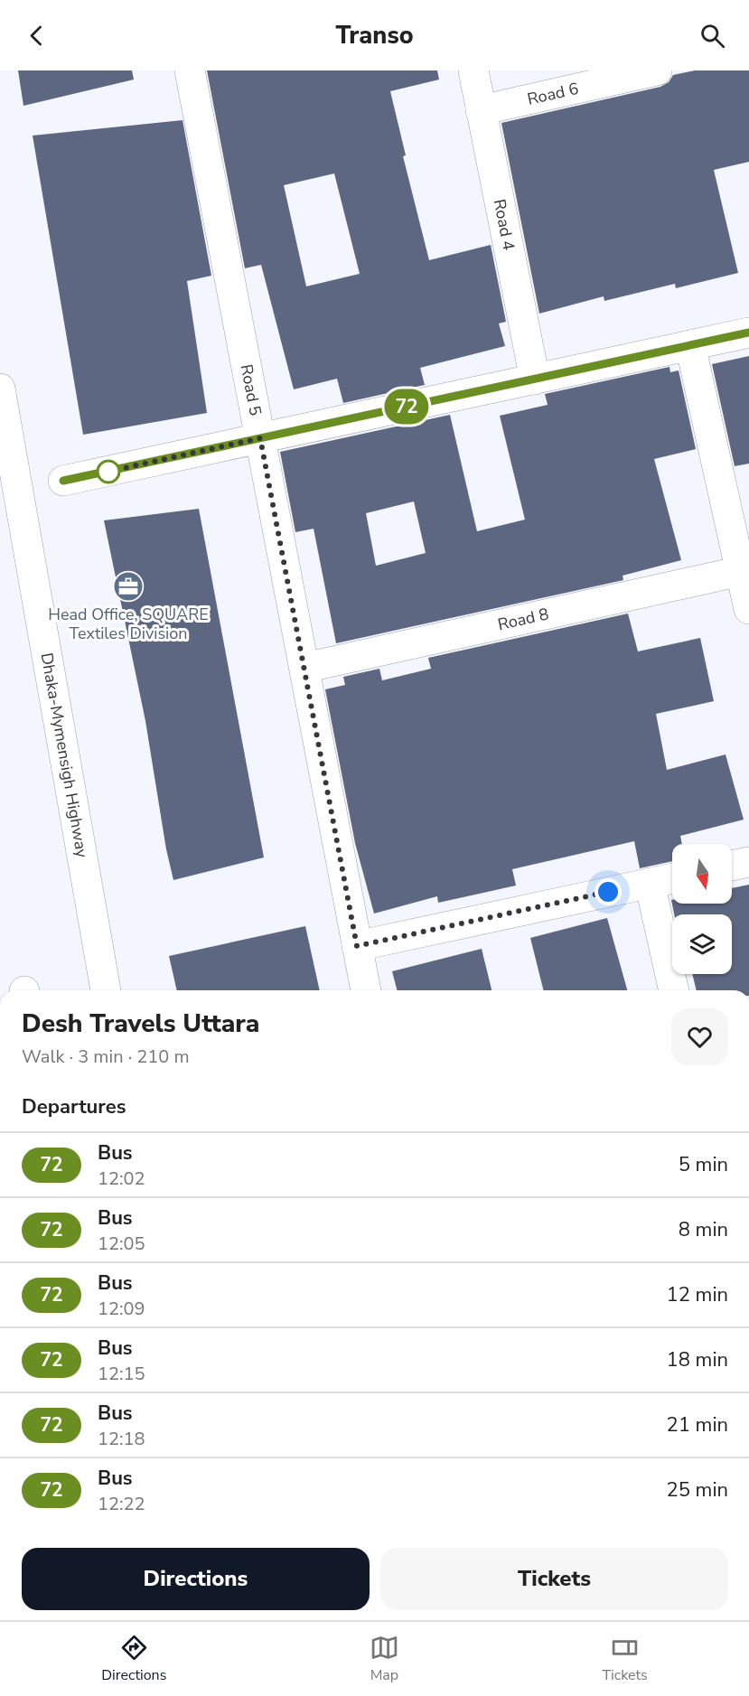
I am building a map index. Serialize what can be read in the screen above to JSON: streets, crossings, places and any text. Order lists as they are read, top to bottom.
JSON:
{
  "streets": {
    "main road": [
      "Road 6",
      "Road 4",
      "Road 5",
      "Road 8",
      "Dhaka-Mymensigh Highway"
    ]
  },
  "crossings": [
    ["Road 6", "Road 4"],
    ["Road 5", "Road 8"]
  ],
  "places": {
    "office": ["Head Office, SQUARE Textiles Division"]
  },
  "lines": ["bus line 72"],
  "north": "bottom",
  "page": {
    "header": "Transo",
    "on_map": "72",
    "heading": [
      ["Desh Travels Uttara", "Walk · 3 min · 210 m"],
      "Departures"
    ],
    "list": [
      {
        "mark": "72",
        "name": "Bus",
        "note": "12:02",
        "value": "5 min"
      },
      {
        "mark": "72",
        "name": "Bus",
        "note": "12:05",
        "value": "8 min"
      },
      {
        "mark": "72",
        "name": "Bus",
        "note": "12:09",
        "value": "12 min"
      },
      {
        "mark": "72",
        "name": "Bus",
        "note": "12:15",
        "value": "18 min"
      },
      {
        "mark": "72",
        "name": "Bus",
        "note": "12:18",
        "value": "21 min"
      },
      {
        "mark": "72",
        "name": "Bus",
        "note": "12:22",
        "value": "25 min"
      }
    ],
    "buttons": ["Directions", "Tickets"],
    "tabs": ["Directions", "Map", "Tickets"]
  }
}
